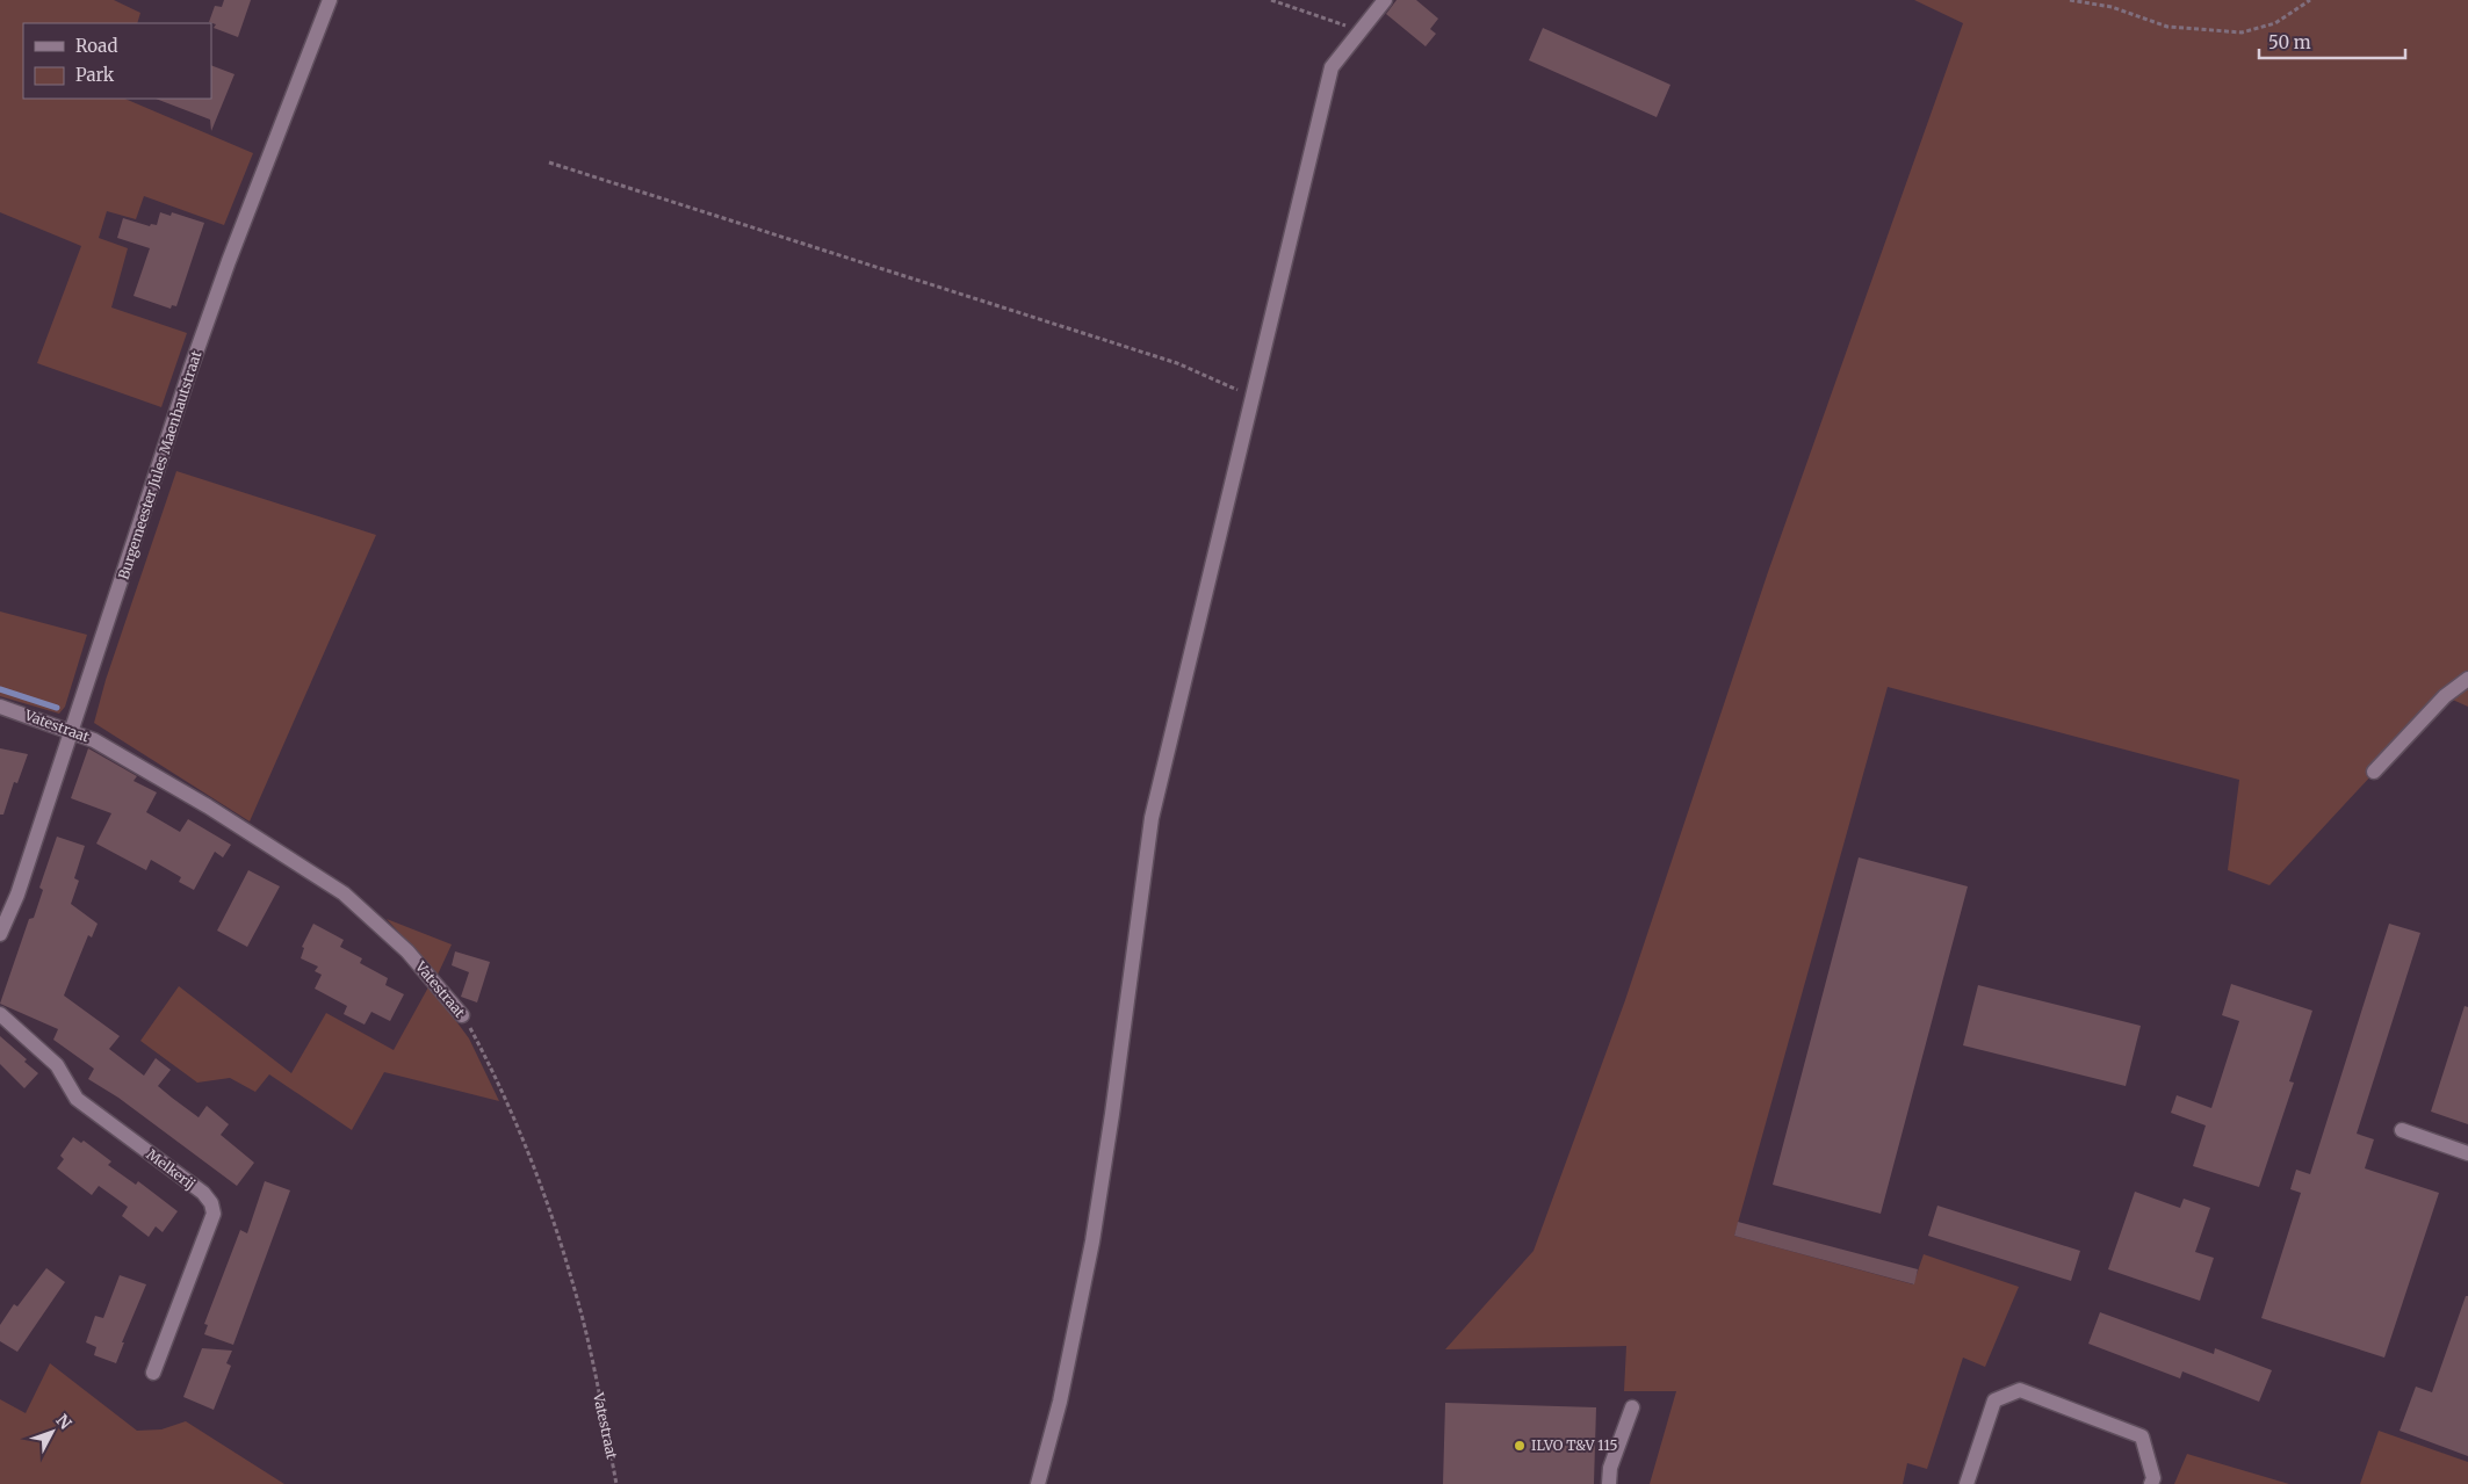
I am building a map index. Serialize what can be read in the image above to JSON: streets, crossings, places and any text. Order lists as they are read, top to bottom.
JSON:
{
  "streets": {
    "street": ["Burgemeester Jules Maenhautstraat", "Vatestraat", "Melkerij"]
  },
  "crossings": [
    ["Burgemeester Jules Maenhautstraat", "Vatestraat"]
  ],
  "places": ["ILVO T&V 115"],
  "legend": ["Road", "Park"],
  "scale_bar": "50 m",
  "north": "top right"
}
